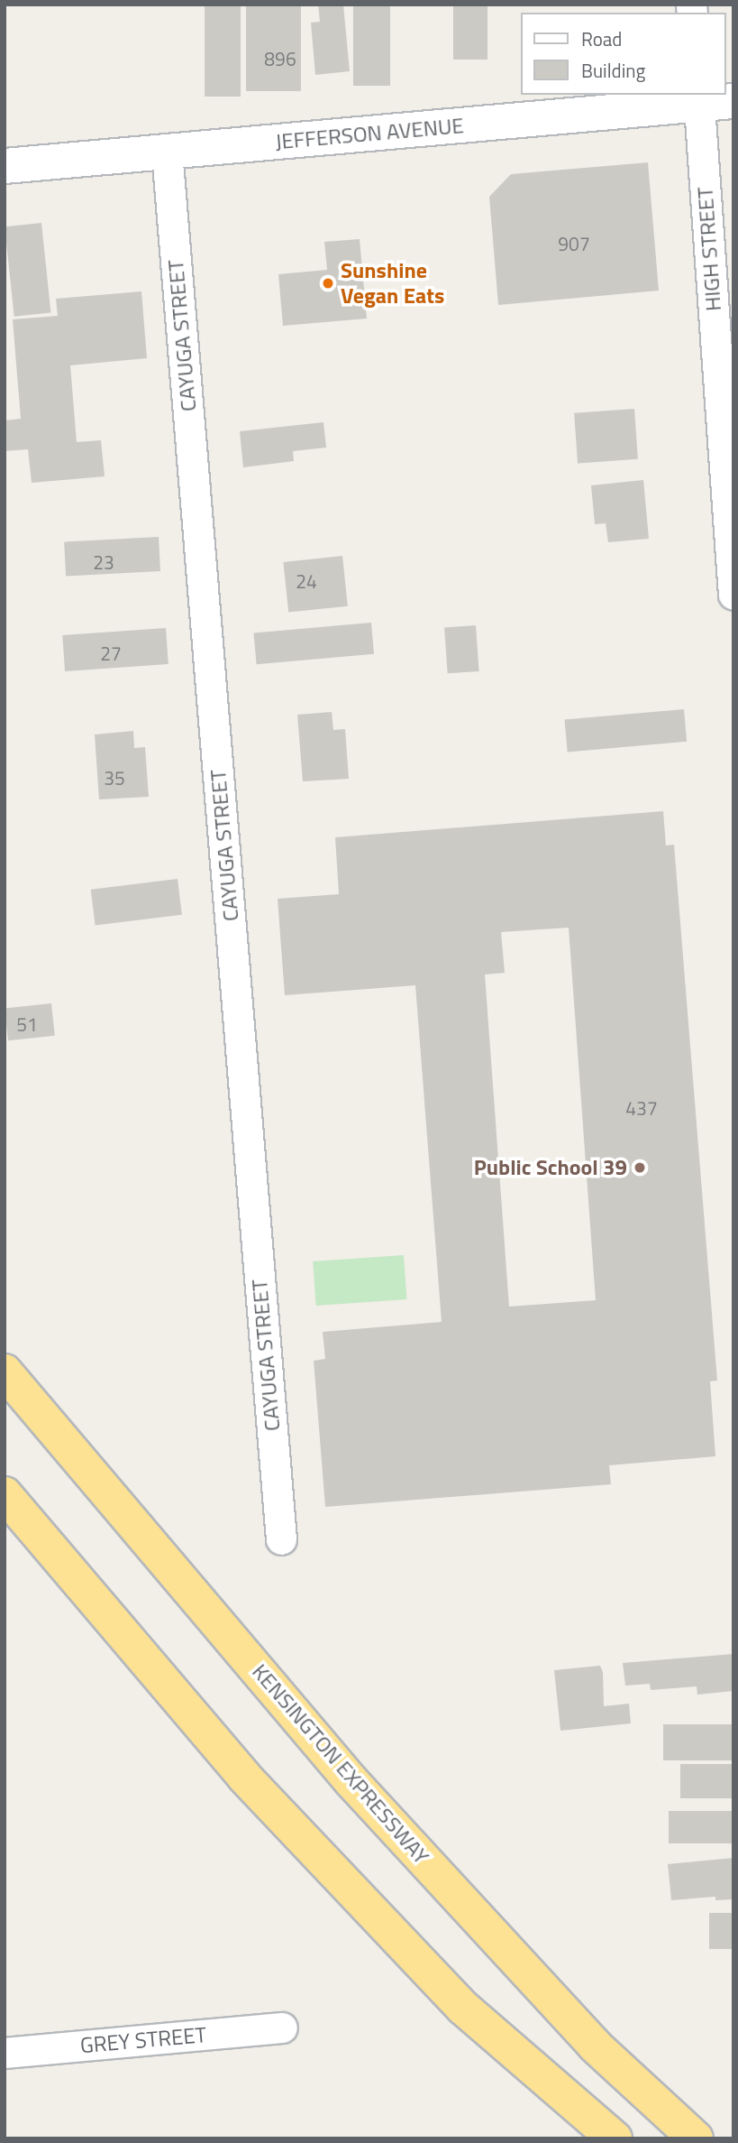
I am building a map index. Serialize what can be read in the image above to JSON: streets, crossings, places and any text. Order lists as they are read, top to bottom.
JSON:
{
  "streets": {
    "highway": ["KENSINGTON EXPRESSWAY"],
    "street": [
      "JEFFERSON AVENUE",
      "HIGH STREET",
      "CAYUGA STREET",
      "GREY STREET"
    ]
  },
  "crossings": [
    ["JEFFERSON AVENUE", "HIGH STREET"],
    ["JEFFERSON AVENUE", "CAYUGA STREET"]
  ],
  "places": ["Sunshine Vegan Eats", "Public School 39"],
  "house_numbers": [
    "896",
    "907",
    "23",
    "24",
    "27",
    "35",
    "51",
    "437"
  ],
  "legend": ["Road", "Building"]
}
